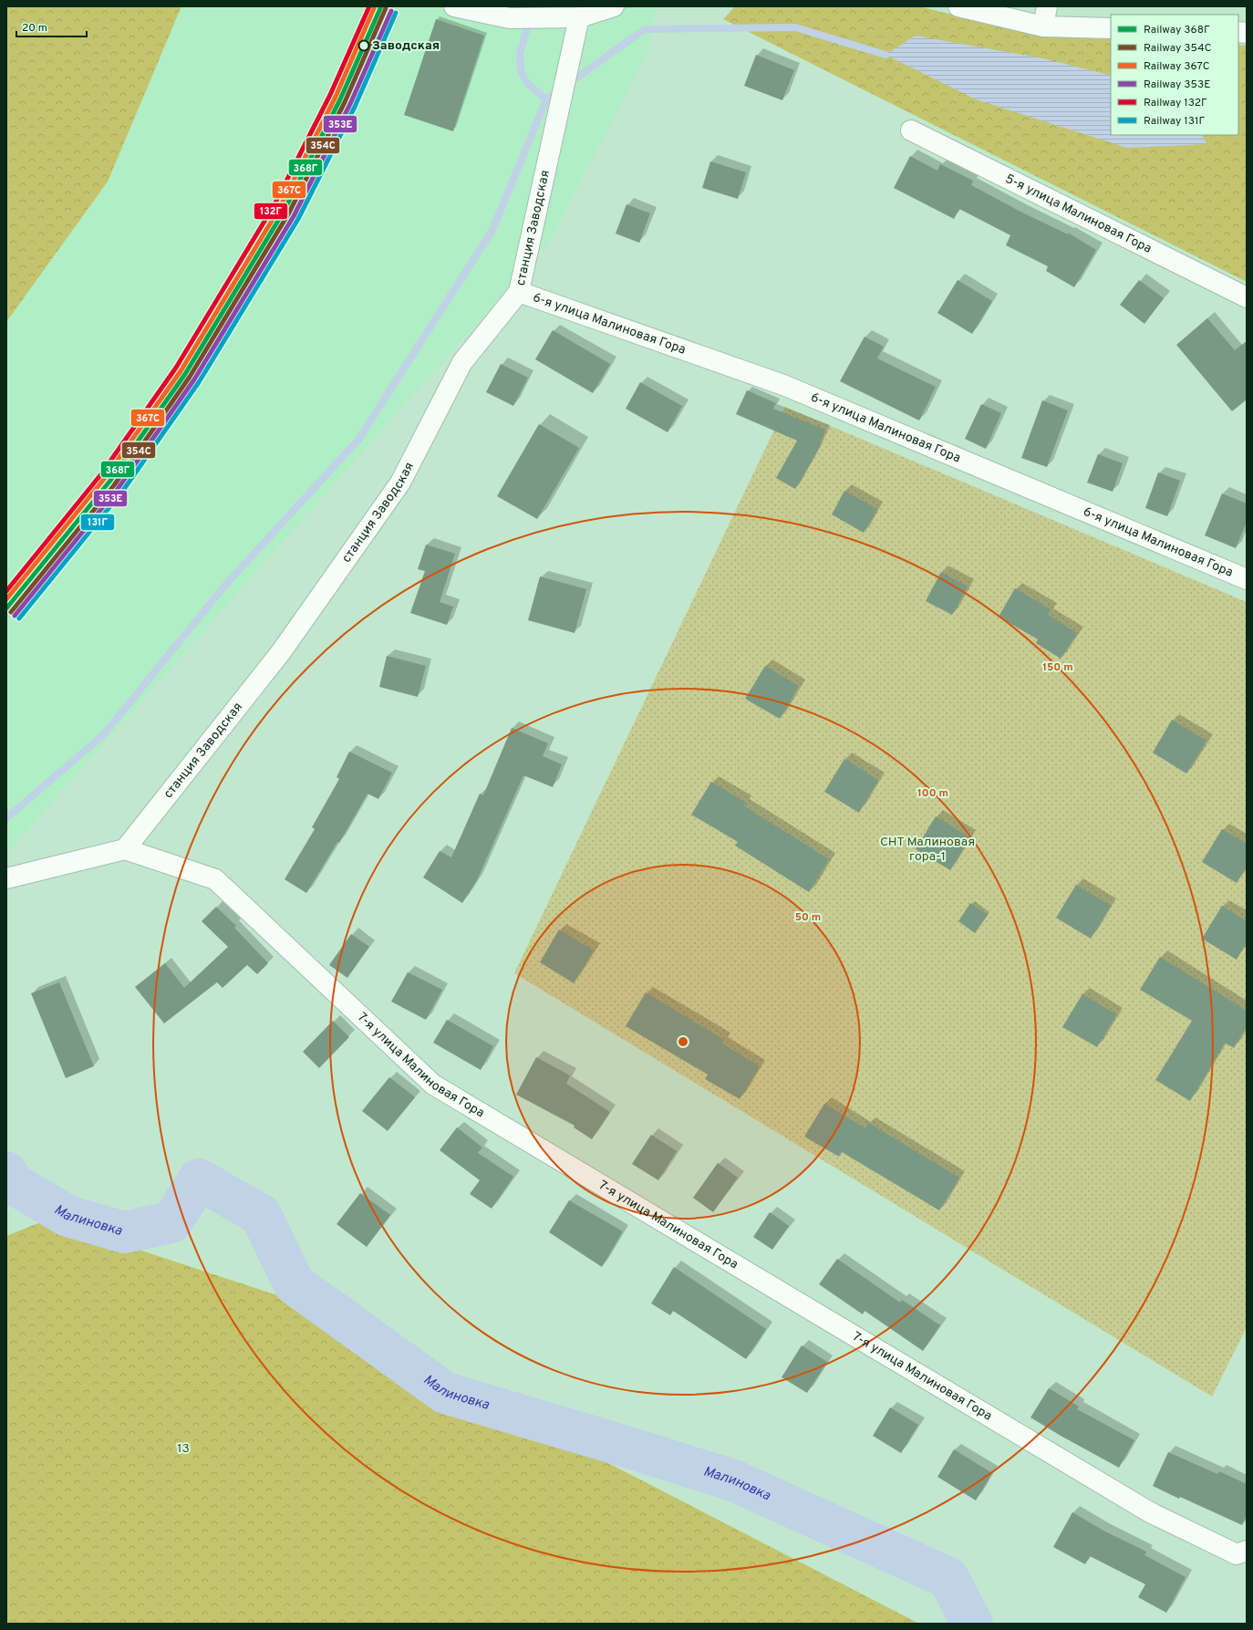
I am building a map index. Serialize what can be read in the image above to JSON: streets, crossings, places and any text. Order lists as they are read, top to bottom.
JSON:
{
  "streets": {
    "street": [
      "5-я улица Малиновая Гора",
      "станция Заводская",
      "6-я улица Малиновая Гора",
      "7-я улица Малиновая Гора"
    ]
  },
  "crossings": [
    ["станция Заводская", "6-я улица Малиновая Гора"],
    ["станция Заводская", "7-я улица Малиновая Гора"]
  ],
  "water": ["Малиновка"],
  "parks": ["СНТ Малиновая гора-1", "13"],
  "places": ["Заводская"],
  "lines": [
    "rail line 368Г",
    "rail line 367С",
    "rail line 132Г",
    "rail line 354С",
    "rail line 353Е",
    "rail line 131Г"
  ],
  "legend": [
    "Railway 368Г",
    "Railway 354С",
    "Railway 367С",
    "Railway 353Е",
    "Railway 132Г",
    "Railway 131Г"
  ],
  "scale_bar": "20 m",
  "rings": ["150 m", "100 m", "50 m"]
}
